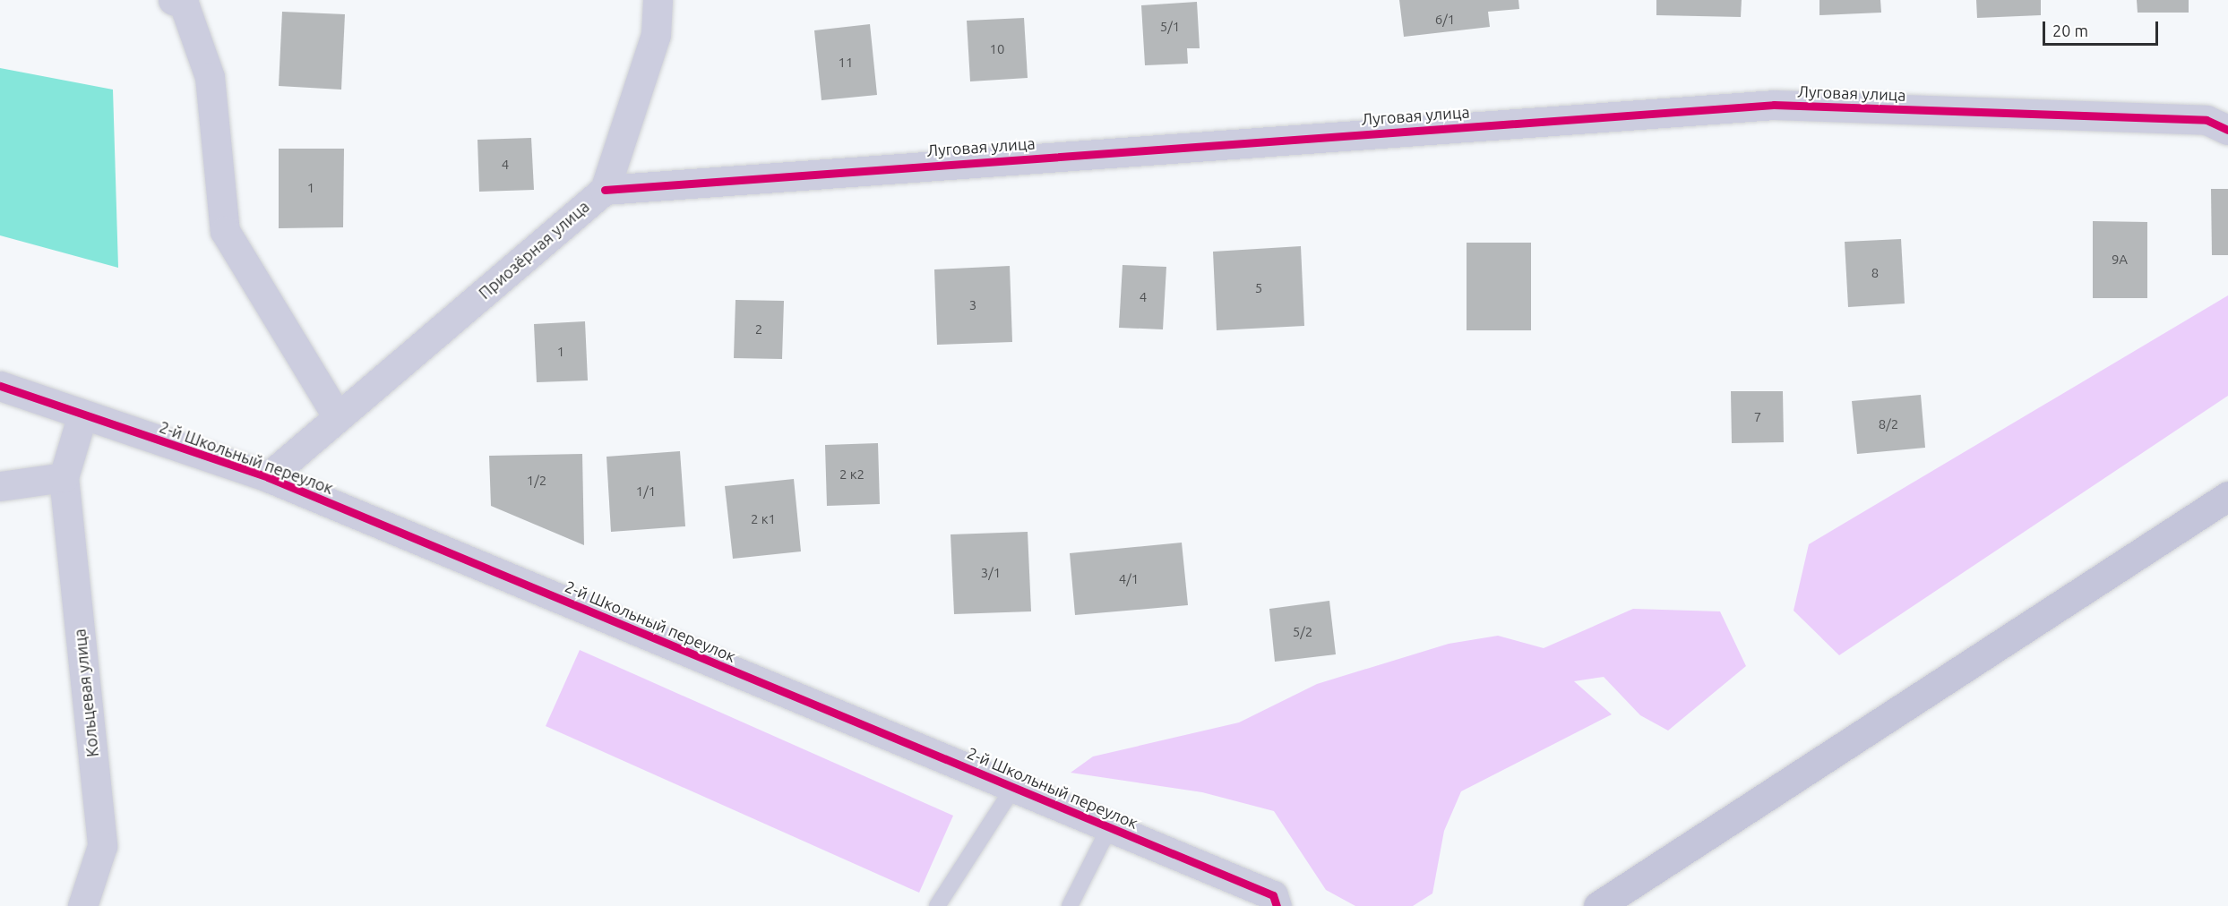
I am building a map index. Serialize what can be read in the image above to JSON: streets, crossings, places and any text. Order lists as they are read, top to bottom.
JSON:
{
  "streets": {
    "street": [
      "Луговая улица",
      "Приозёрная улица",
      "2-й Школьный переулок",
      "Кольцевая улица"
    ]
  },
  "crossings": [
    ["Луговая улица", "Приозёрная улица"],
    ["Приозёрная улица", "2-й Школьный переулок"]
  ],
  "house_numbers": [
    "6/1",
    "5/1",
    "10",
    "11",
    "4",
    "1",
    "9А",
    "8",
    "5",
    "4",
    "3",
    "2",
    "1",
    "7",
    "8/2",
    "2 к2",
    "1/2",
    "1/1",
    "2 к1",
    "3/1",
    "4/1",
    "5/2"
  ],
  "scale_bar": "20 m"
}
